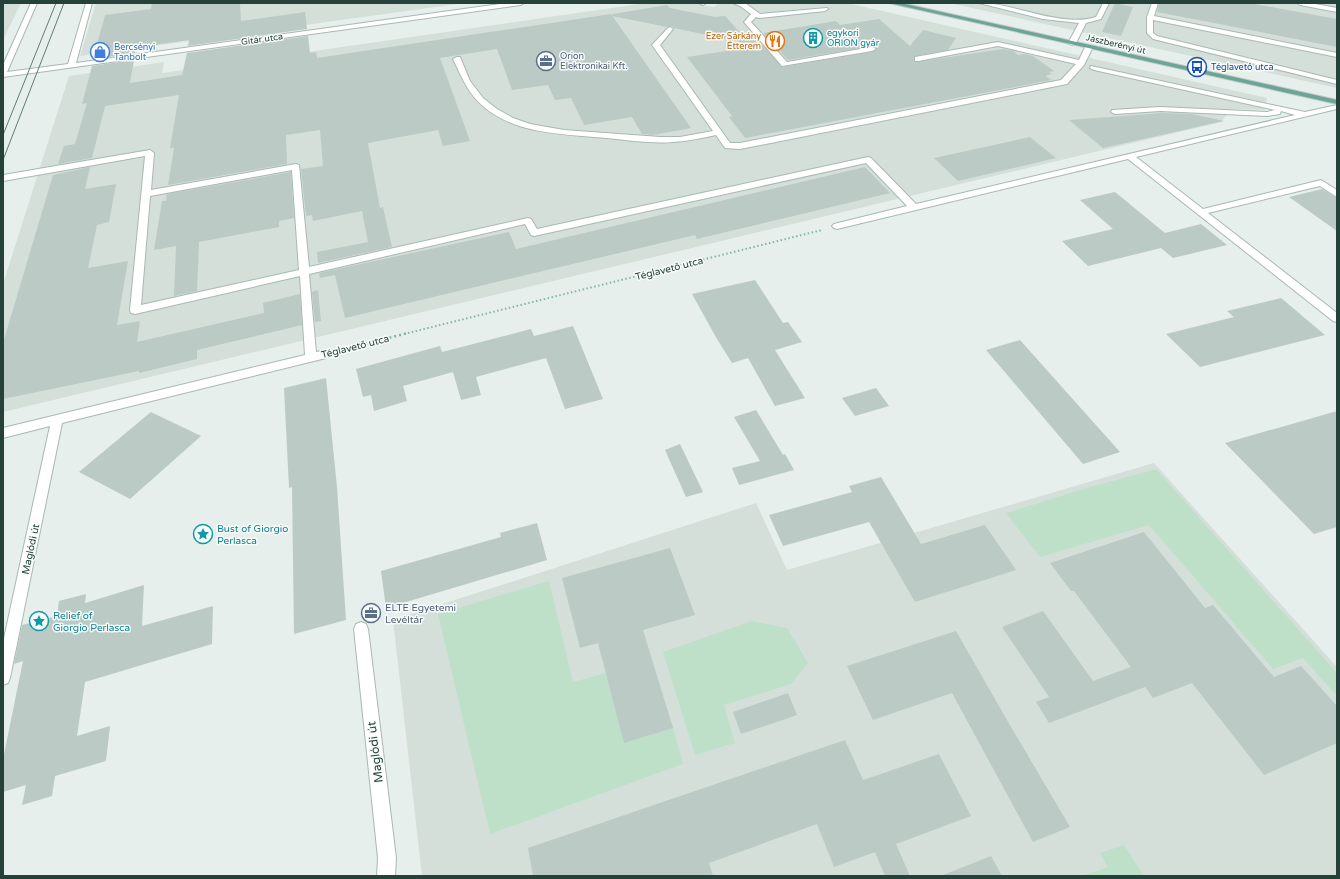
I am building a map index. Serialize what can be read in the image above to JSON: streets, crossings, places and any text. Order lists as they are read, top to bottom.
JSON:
{
  "streets": {
    "main road": ["Jászberényi út"],
    "street": ["Gitár utca", "Téglavető utca", "Maglódi út"]
  },
  "crossings": [
    ["Téglavető utca", "Maglódi út"]
  ],
  "places": {
    "building": ["egykori ORION gyár"],
    "restaurant": ["Ezer Sárkány Étterem"],
    "shop": ["Bercsényi Tanbolt"],
    "office": ["Orion Elektronikai Kft.", "ELTE Egyetemi Levéltár"],
    "bus stop": ["Téglavető utca"],
    "place": ["Bust of Giorgio Perlasca", "Relief of Giorgio Perlasca"]
  }
}
